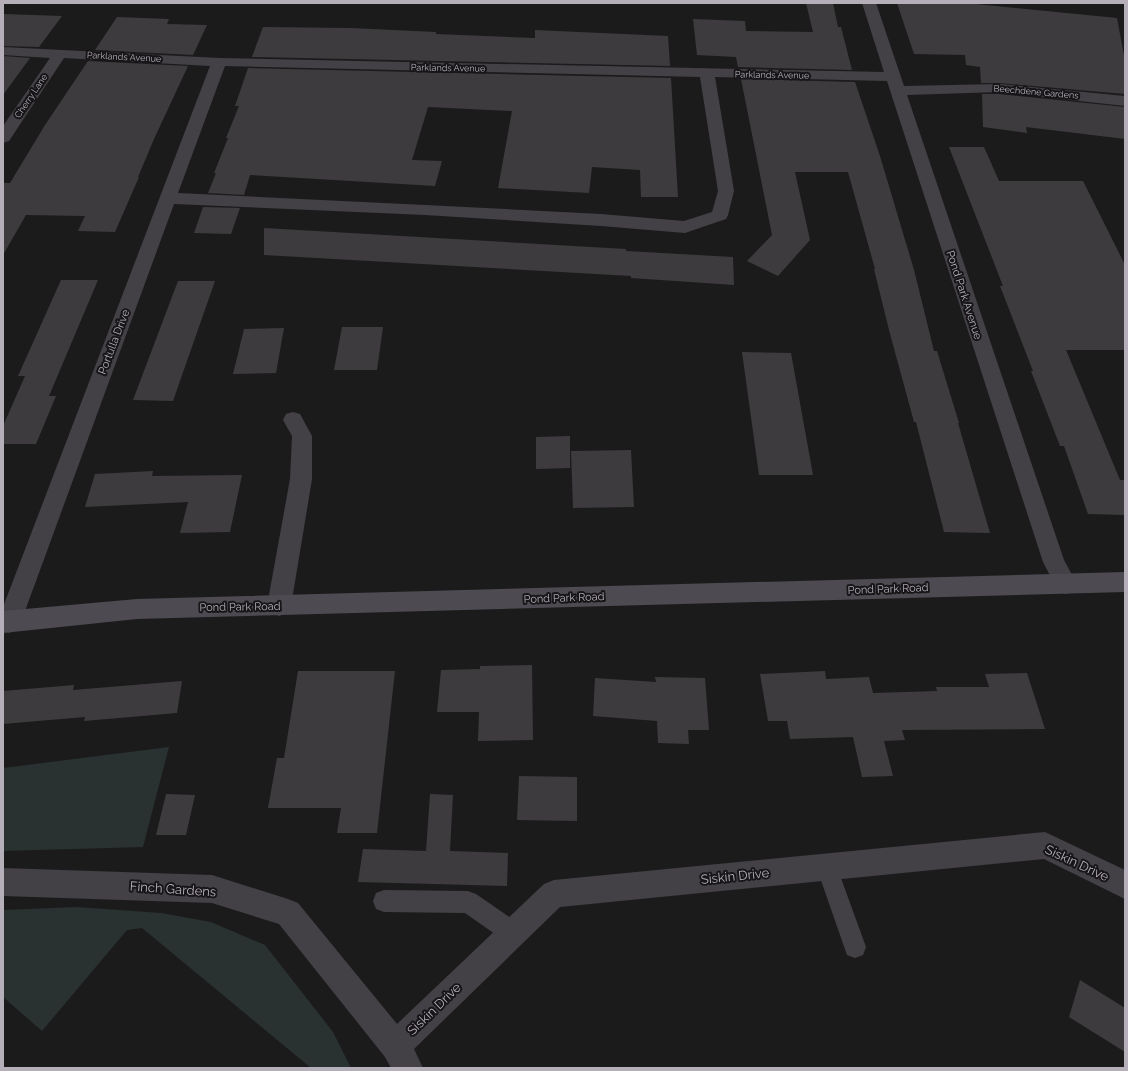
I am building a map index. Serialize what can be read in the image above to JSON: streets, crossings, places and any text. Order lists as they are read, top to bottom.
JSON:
{
  "streets": {
    "main road": ["Pond Park Road"],
    "street": [
      "Parklands Avenue",
      "Beechdene Gardens",
      "Cherry Lane",
      "Pond Park Avenue",
      "Portulla Drive",
      "Siskin Drive",
      "Finch Gardens"
    ]
  },
  "crossings": [
    ["Parklands Avenue", "Beechdene Gardens"],
    ["Parklands Avenue", "Cherry Lane"],
    ["Parklands Avenue", "Pond Park Avenue"],
    ["Parklands Avenue", "Portulla Drive"],
    ["Beechdene Gardens", "Pond Park Avenue"],
    ["Pond Park Avenue", "Pond Park Road"],
    ["Portulla Drive", "Pond Park Road"],
    ["Siskin Drive", "Finch Gardens"]
  ]
}
